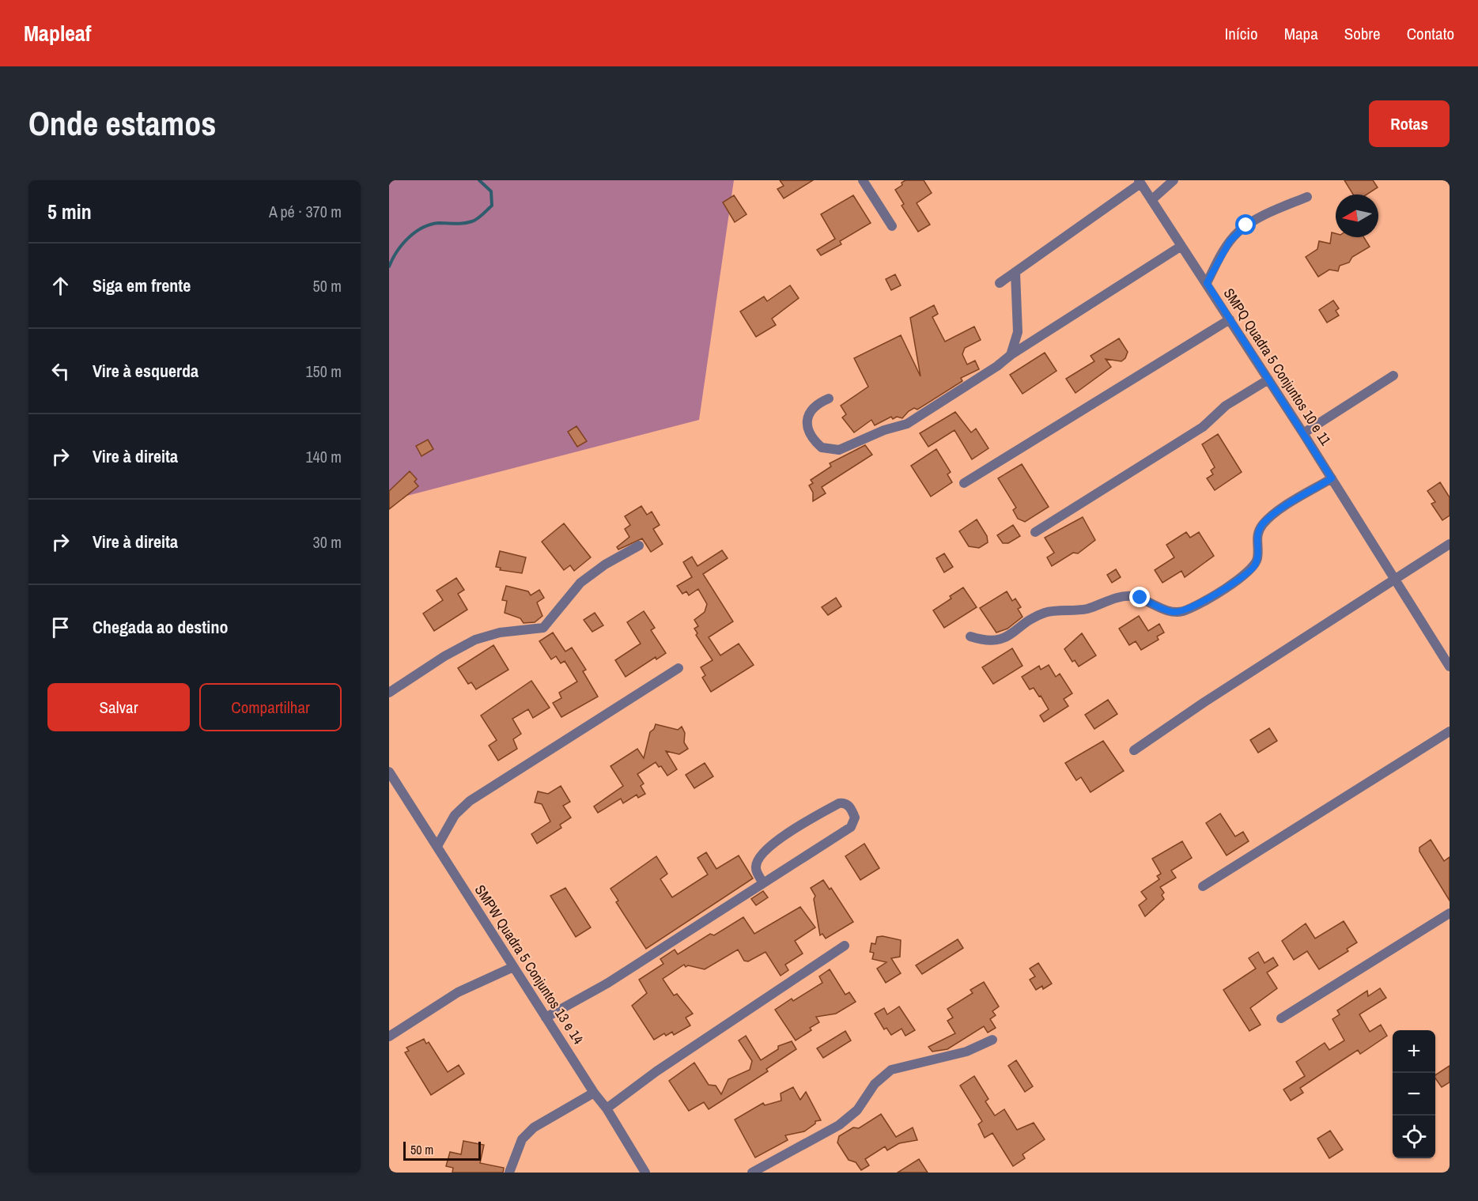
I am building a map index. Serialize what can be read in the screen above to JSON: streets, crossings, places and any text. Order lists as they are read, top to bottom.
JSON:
{
  "streets": {
    "street": ["SMPQ Quadra 5 Conjuntos 10 e 11", "SMPW Quadra 5 Conjuntos 13 e 14"]
  },
  "scale_bar": "50 m",
  "north": "left",
  "page": {
    "header": "Mapleaf",
    "nav": [
      "Início",
      "Mapa",
      "Sobre",
      "Contato"
    ],
    "buttons": [
      "Rotas",
      ["Salvar", "Compartilhar"]
    ],
    "title": "Onde estamos",
    "heading": ["5 min", "A pé · 370 m"],
    "list": [
      ["Siga em frente", "50 m"],
      ["Vire à esquerda", "150 m"],
      ["Vire à direita", "140 m"],
      ["Vire à direita", "30 m"],
      "Chegada ao destino"
    ],
    "map_buttons": ["+", "−"],
    "scale": "50 m"
  }
}
